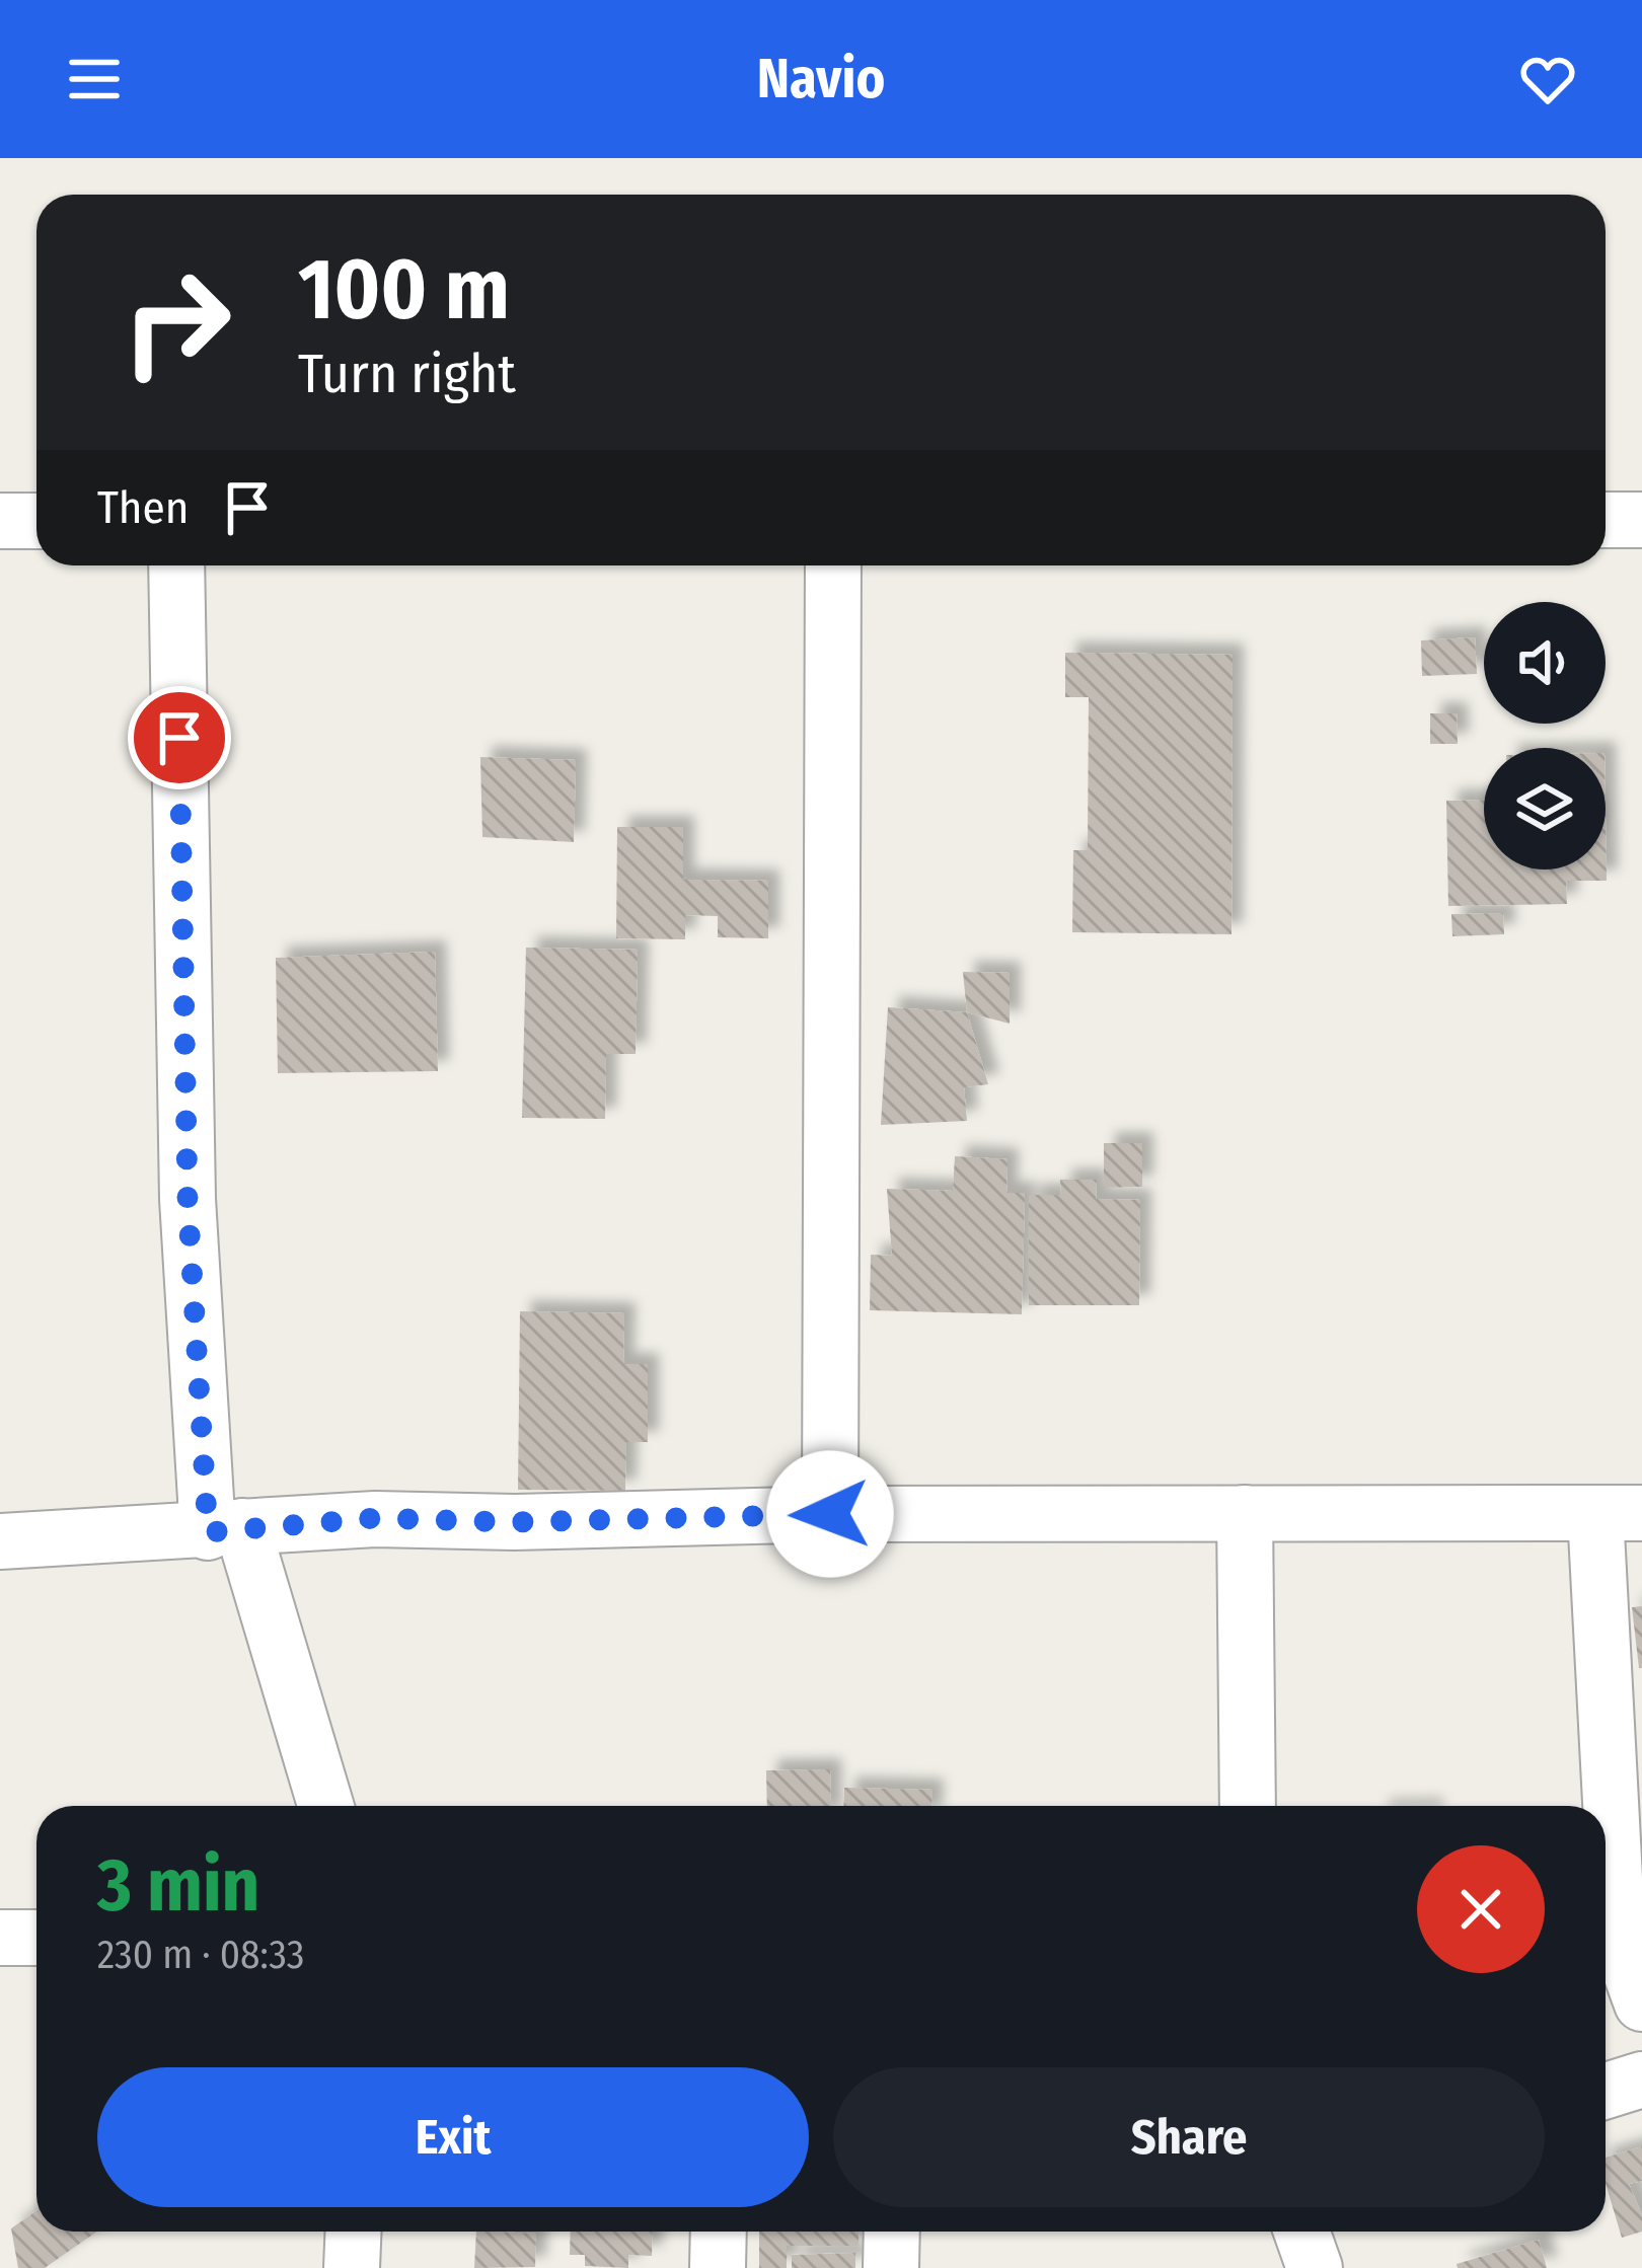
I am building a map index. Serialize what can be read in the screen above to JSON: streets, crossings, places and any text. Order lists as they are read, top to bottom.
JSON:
{
  "page": {
    "header": "Navio",
    "turn": ["100 m", "Turn right"],
    "then": "Then",
    "heading": ["3 min", "230 m · 08:33"],
    "buttons": ["Exit", "Share"]
  }
}
